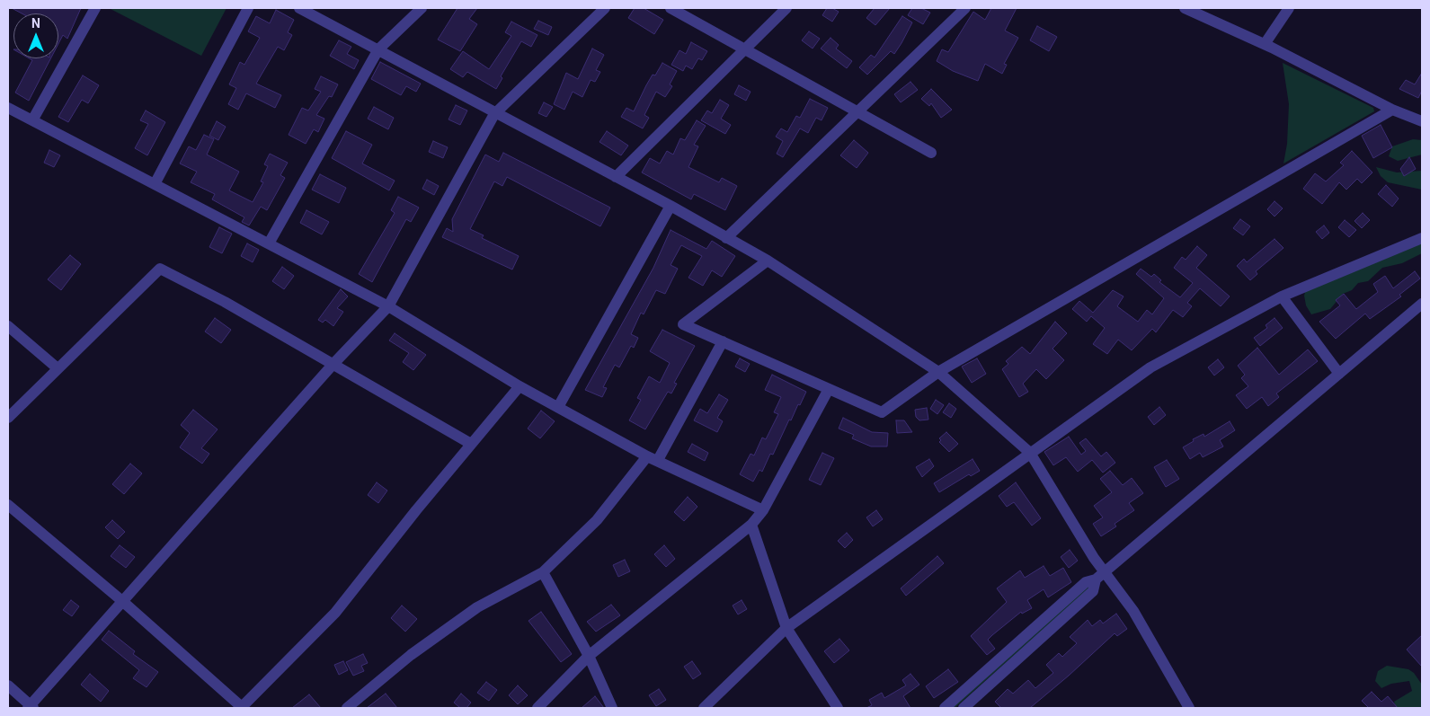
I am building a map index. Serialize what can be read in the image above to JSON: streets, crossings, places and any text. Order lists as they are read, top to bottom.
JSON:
{
  "north": "top"
}
